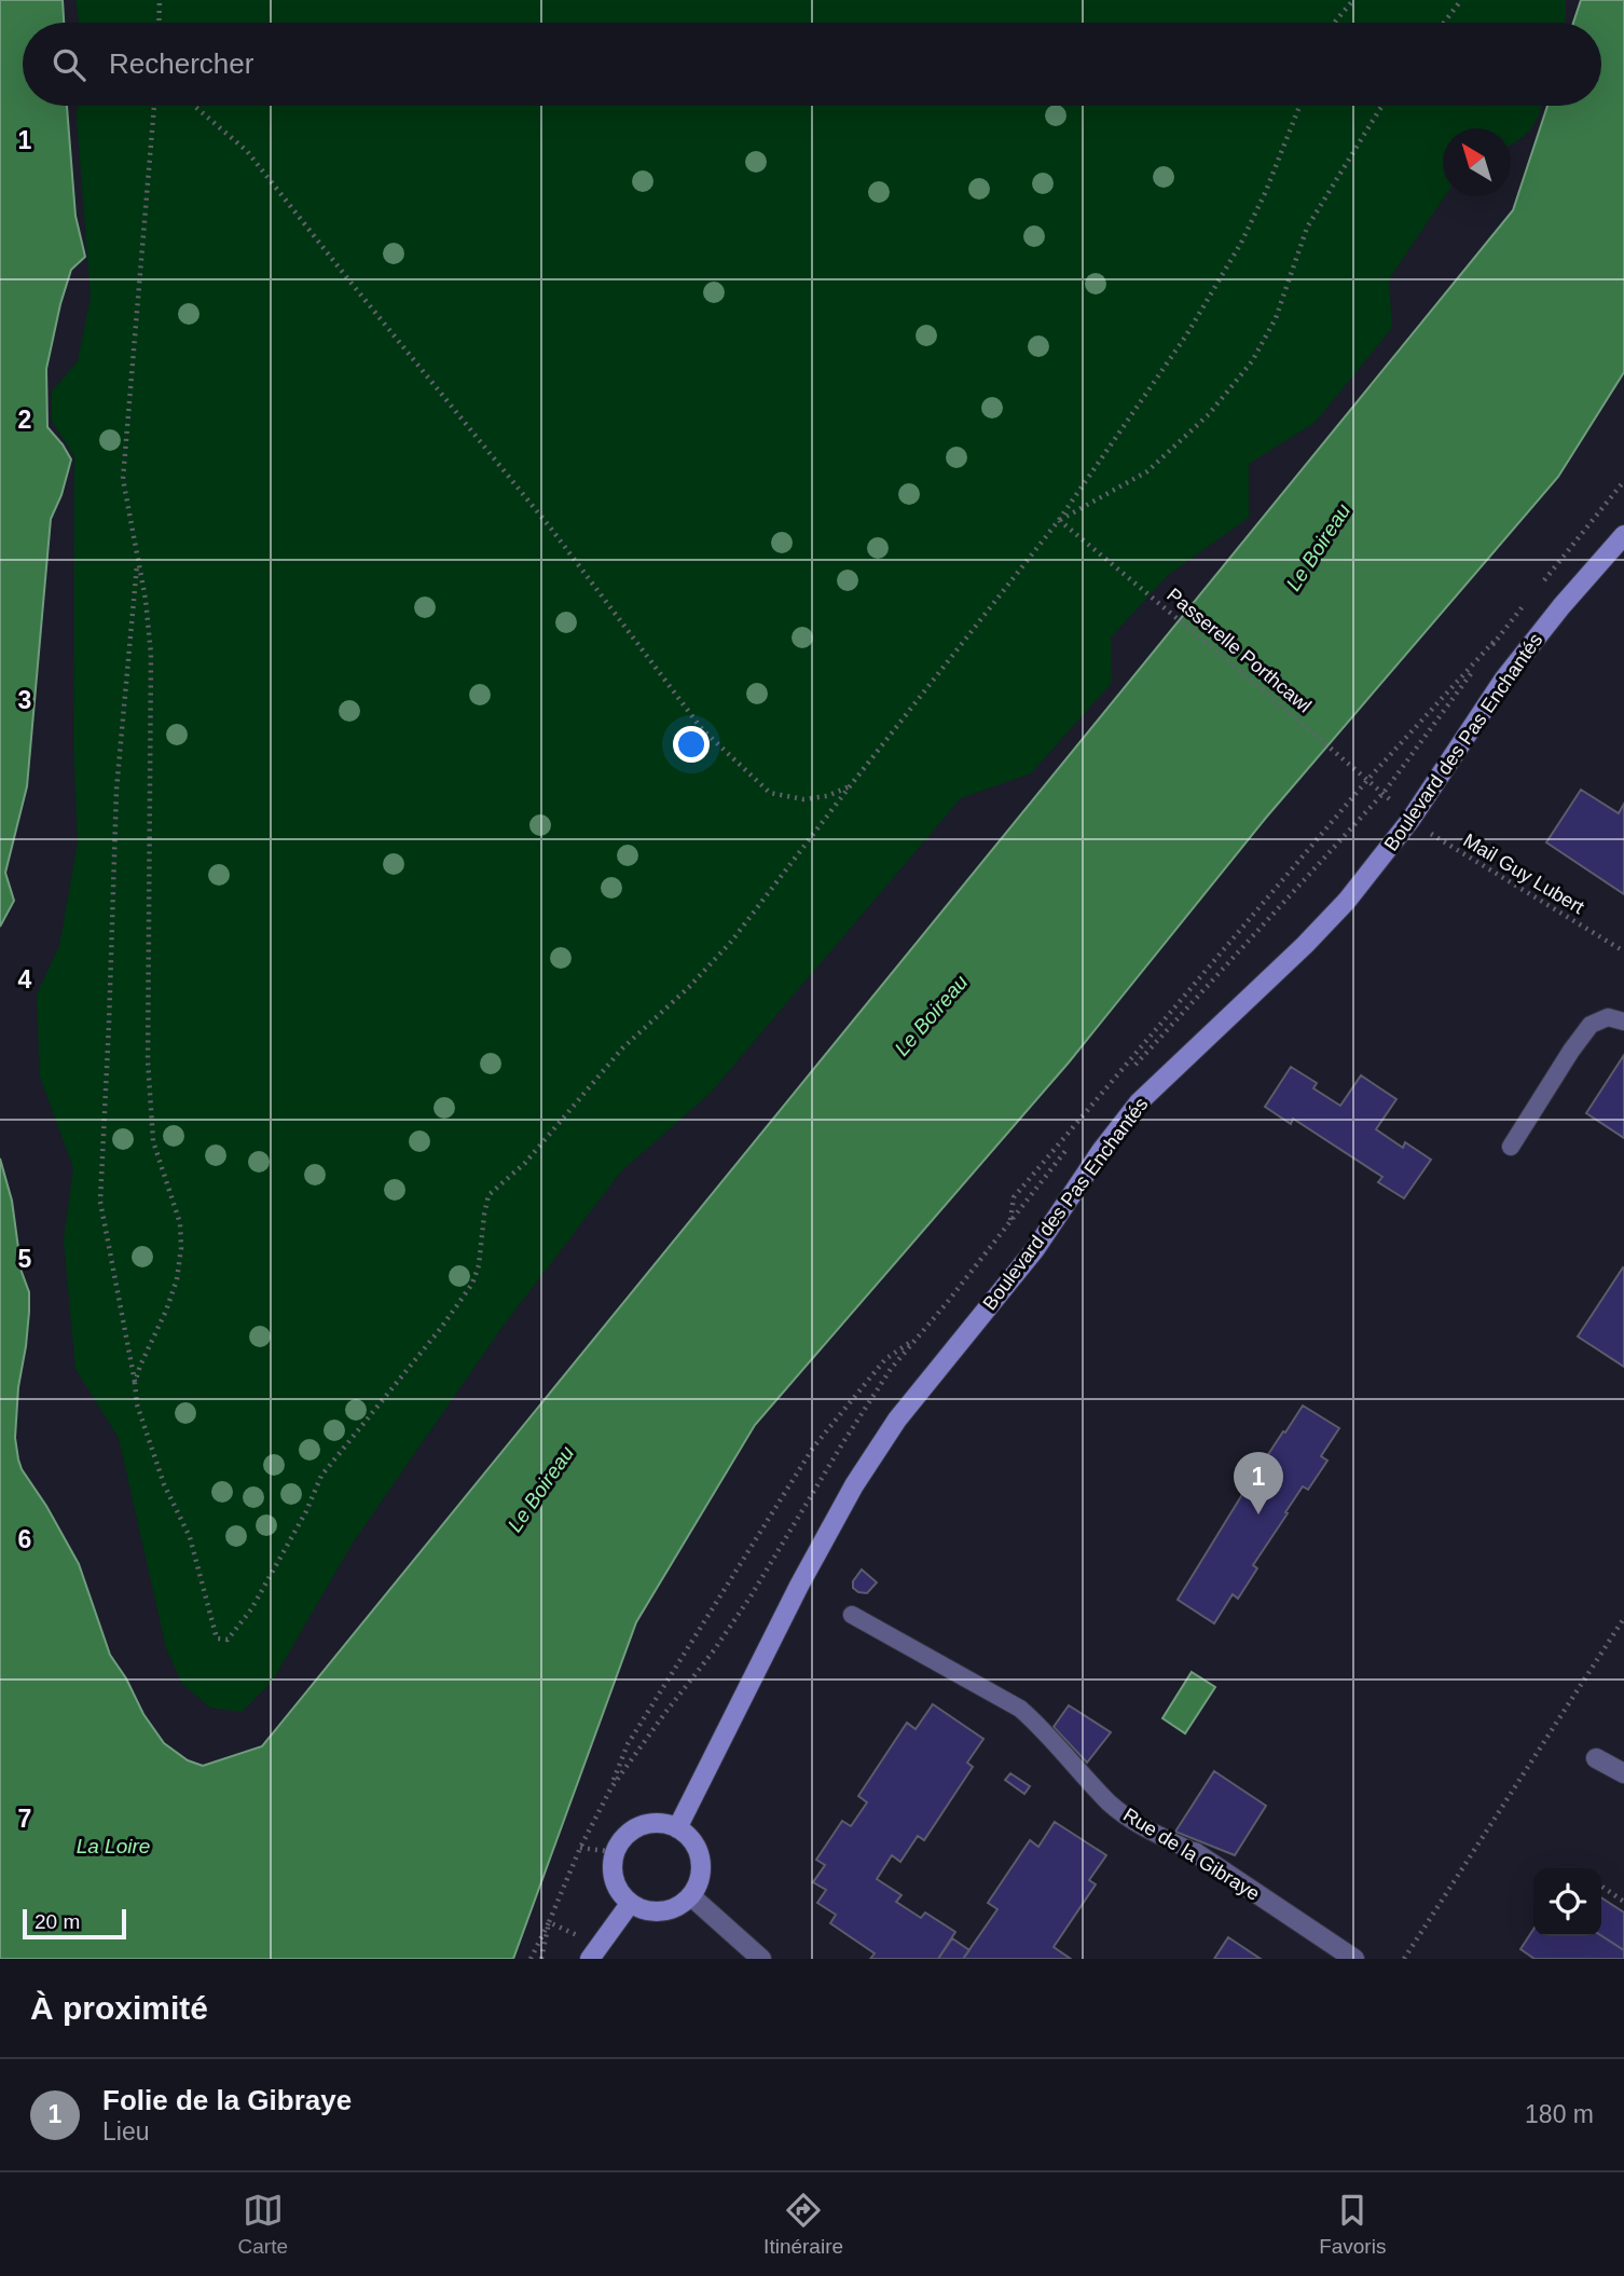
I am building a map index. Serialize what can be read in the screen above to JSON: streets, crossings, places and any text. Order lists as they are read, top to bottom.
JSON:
{
  "streets": {
    "main road": ["Boulevard des Pas Enchantés"],
    "street": ["Rue de la Gibraye"],
    "path": ["Passerelle Porthcawl", "Mail Guy Lubert"]
  },
  "crossings": [
    ["Boulevard des Pas Enchantés", "Mail Guy Lubert"]
  ],
  "water": ["Le Boireau", "La Loire"],
  "scale_bar": "20 m",
  "north": "top left",
  "page": {
    "search": "Rechercher",
    "pins": "1",
    "scale": "20 m",
    "heading": "À proximité",
    "list": [
      {
        "mark": "1",
        "name": "Folie de la Gibraye",
        "note": "Lieu",
        "value": "180 m"
      }
    ],
    "nav": ["Carte", "Itinéraire", "Favoris"]
  },
  "grid": {
    "rows": [
      "1",
      "2",
      "3",
      "4",
      "5",
      "6",
      "7"
    ]
  }
}
